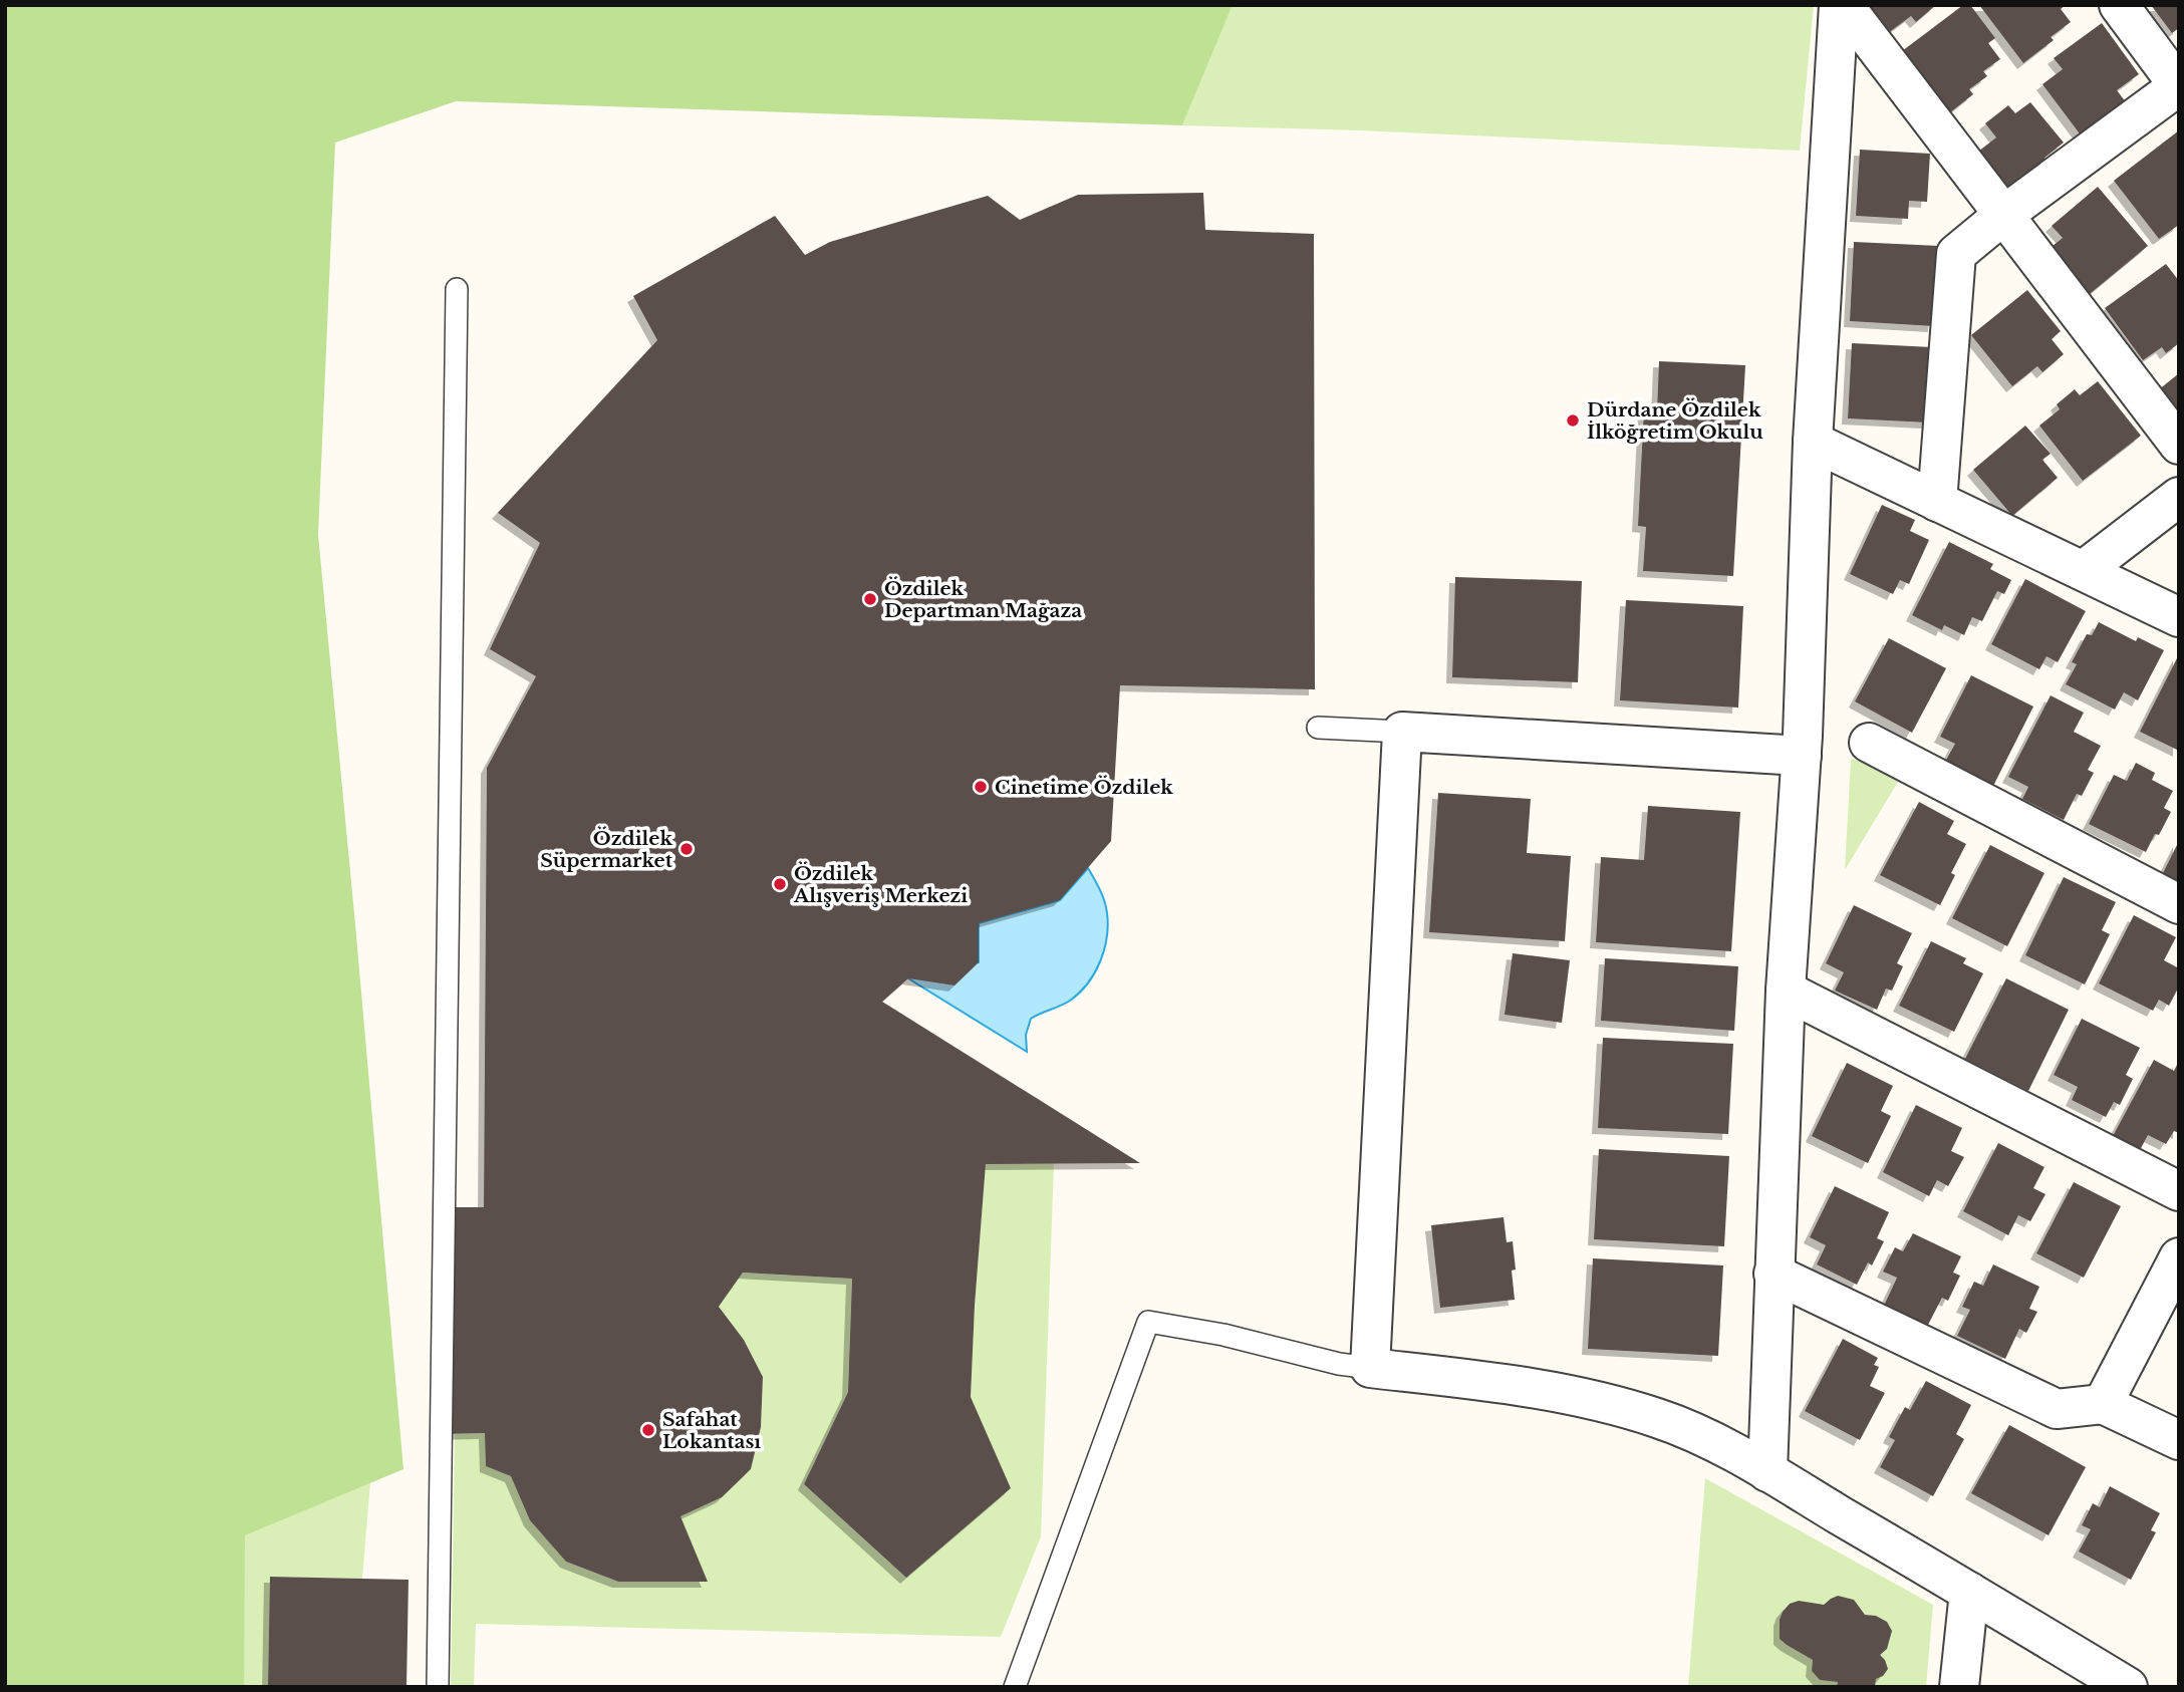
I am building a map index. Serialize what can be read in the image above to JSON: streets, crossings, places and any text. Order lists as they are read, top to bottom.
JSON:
{
  "places": [
    "Dürdane Özdilek İlköğretim Okulu",
    "Özdilek Departman Mağaza",
    "Cinetime Özdilek",
    "Özdilek Süpermarket",
    "Özdilek Alışveriş Merkezi",
    "Safahat Lokantası"
  ]
}
